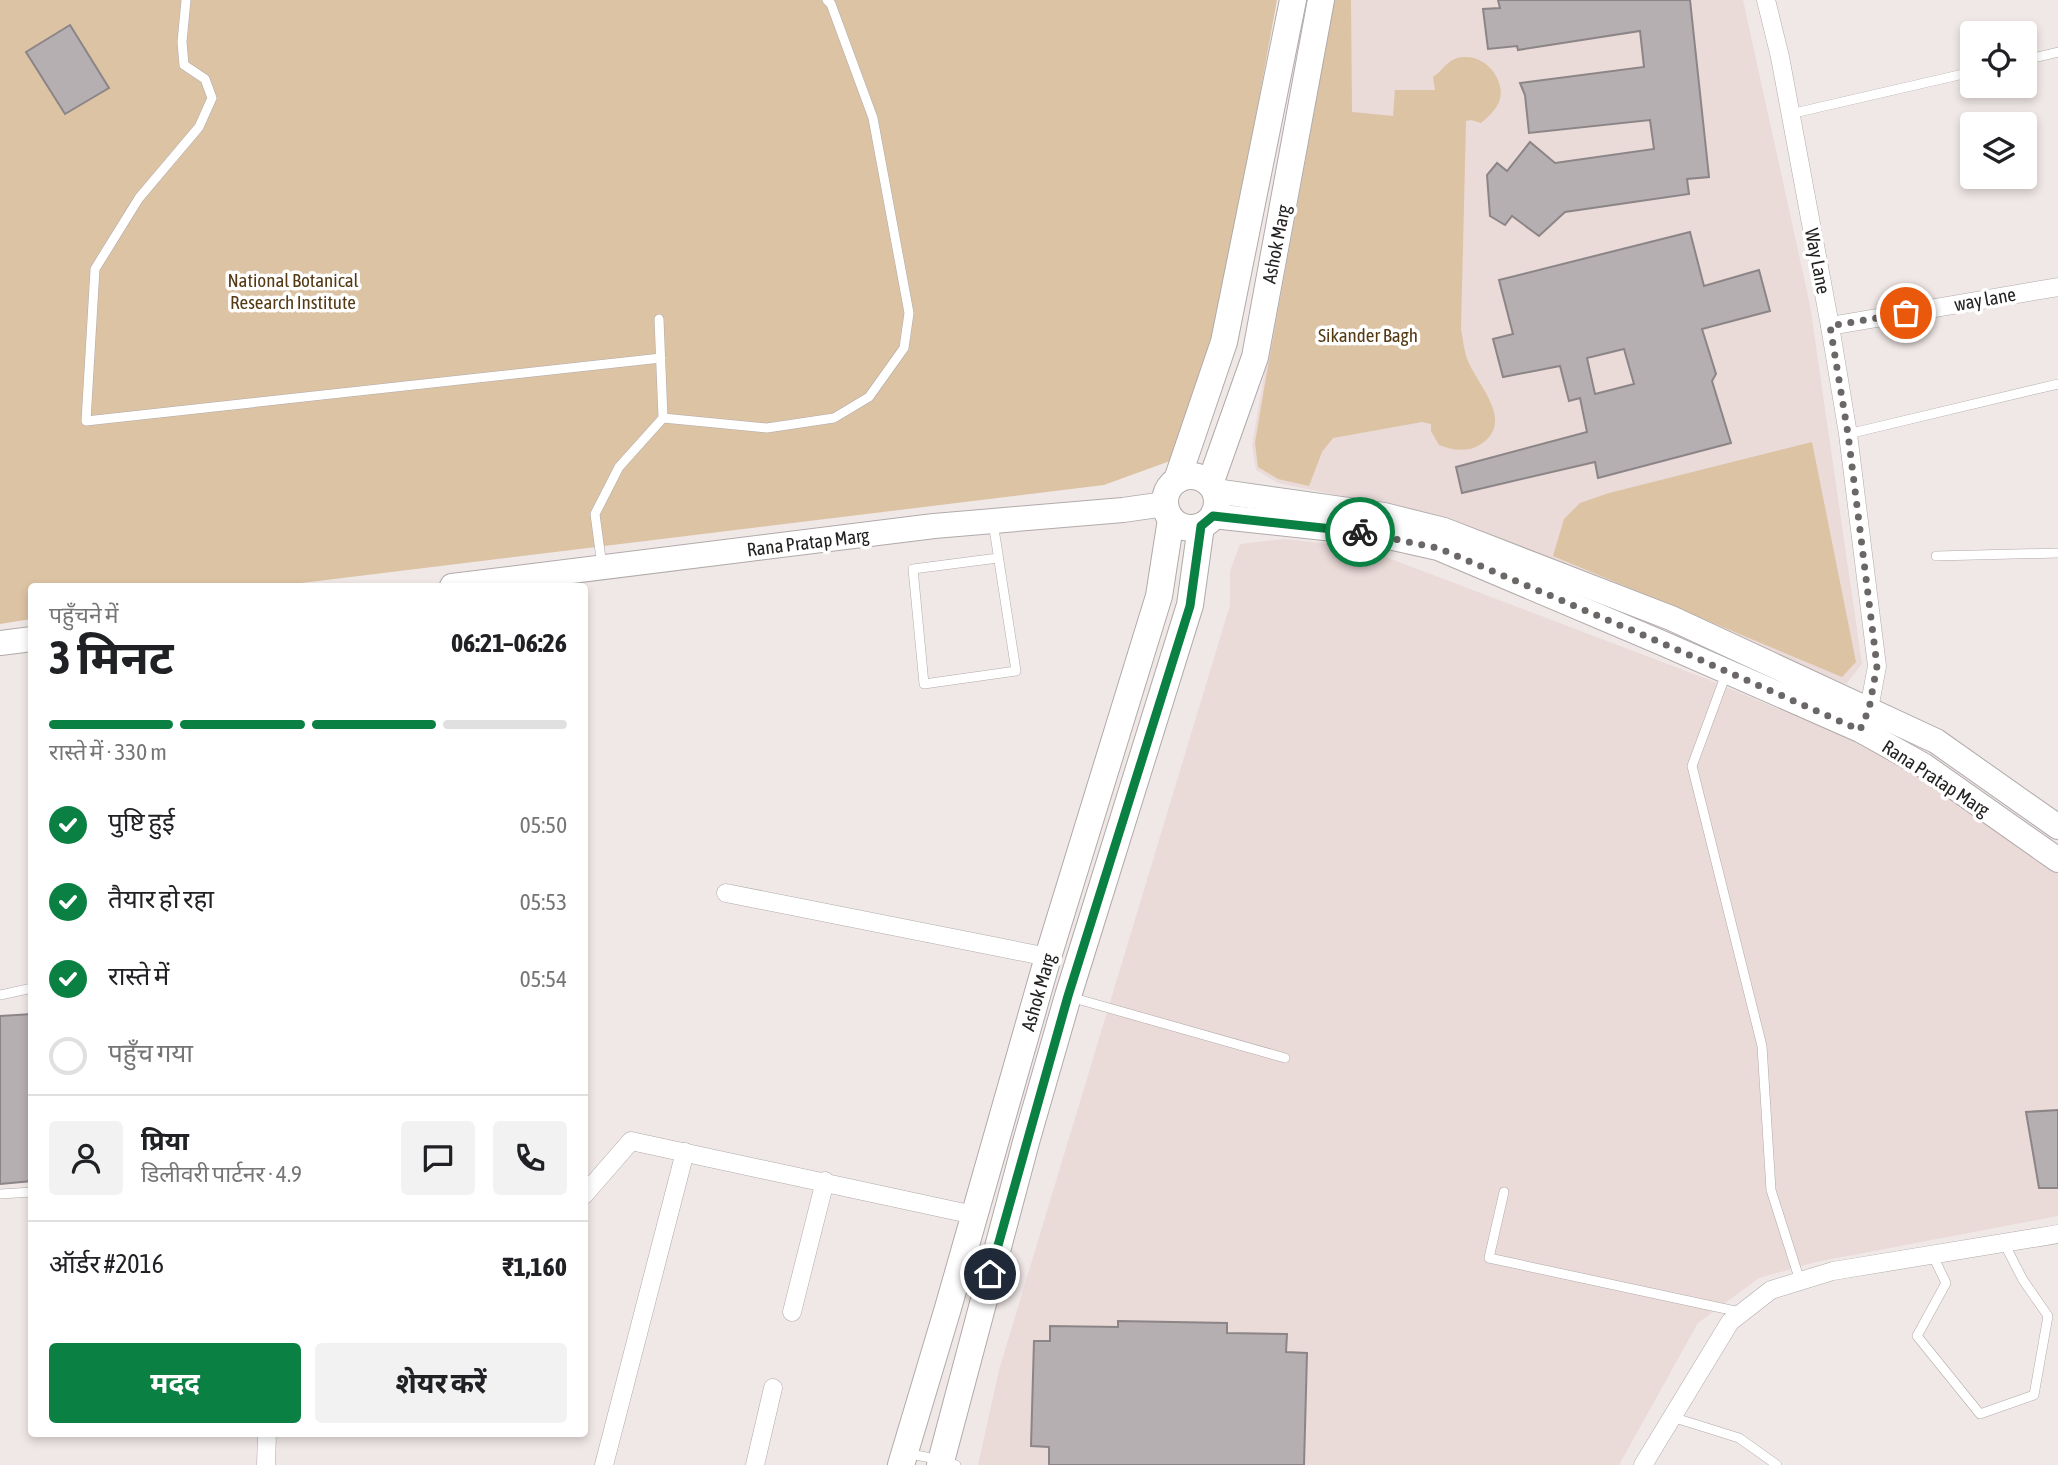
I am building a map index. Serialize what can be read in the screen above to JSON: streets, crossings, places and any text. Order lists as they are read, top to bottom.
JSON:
{
  "streets": {
    "main road": ["Ashok Marg"],
    "street": ["Way Lane", "way lane", "Rana Pratap Marg"]
  },
  "crossings": [
    ["Ashok Marg", "Rana Pratap Marg"],
    ["Way Lane", "way lane"],
    ["Way Lane", "Rana Pratap Marg"]
  ],
  "parks": ["National Botanical Research Institute", "Sikander Bagh"],
  "page": {
    "heading": ["3 मिनट", "पहुँचने में", "06:21–06:26"],
    "panel": [
      "प्रिया",
      "डिलीवरी पार्टनर · 4.9",
      "ऑर्डर #2016",
      "₹1,160"
    ],
    "bar": "रास्ते में · 330 m",
    "list": [
      ["पुष्टि हुई", "05:50"],
      ["तैयार हो रहा", "05:53"],
      ["रास्ते में", "05:54"],
      "पहुँच गया"
    ],
    "buttons": ["मदद", "शेयर करें"]
  }
}
